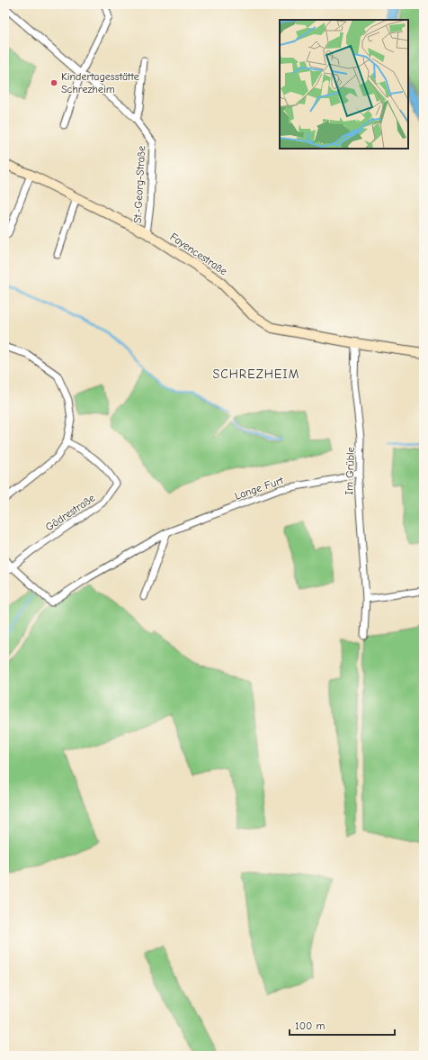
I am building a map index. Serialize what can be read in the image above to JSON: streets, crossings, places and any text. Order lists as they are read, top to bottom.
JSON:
{
  "streets": {
    "street": [
      "St.-Georg-Straße",
      "Fayencestraße",
      "Im Grüble",
      "Lange Furt",
      "Gödrestraße"
    ]
  },
  "crossings": [
    ["St.-Georg-Straße", "Fayencestraße"],
    ["Fayencestraße", "Im Grüble"],
    ["Im Grüble", "Lange Furt"],
    ["Lange Furt", "Gödrestraße"]
  ],
  "districts": ["SCHREZHEIM"],
  "places": ["Kindertagesstätte Schrezheim"],
  "scale_bar": "100 m"
}
